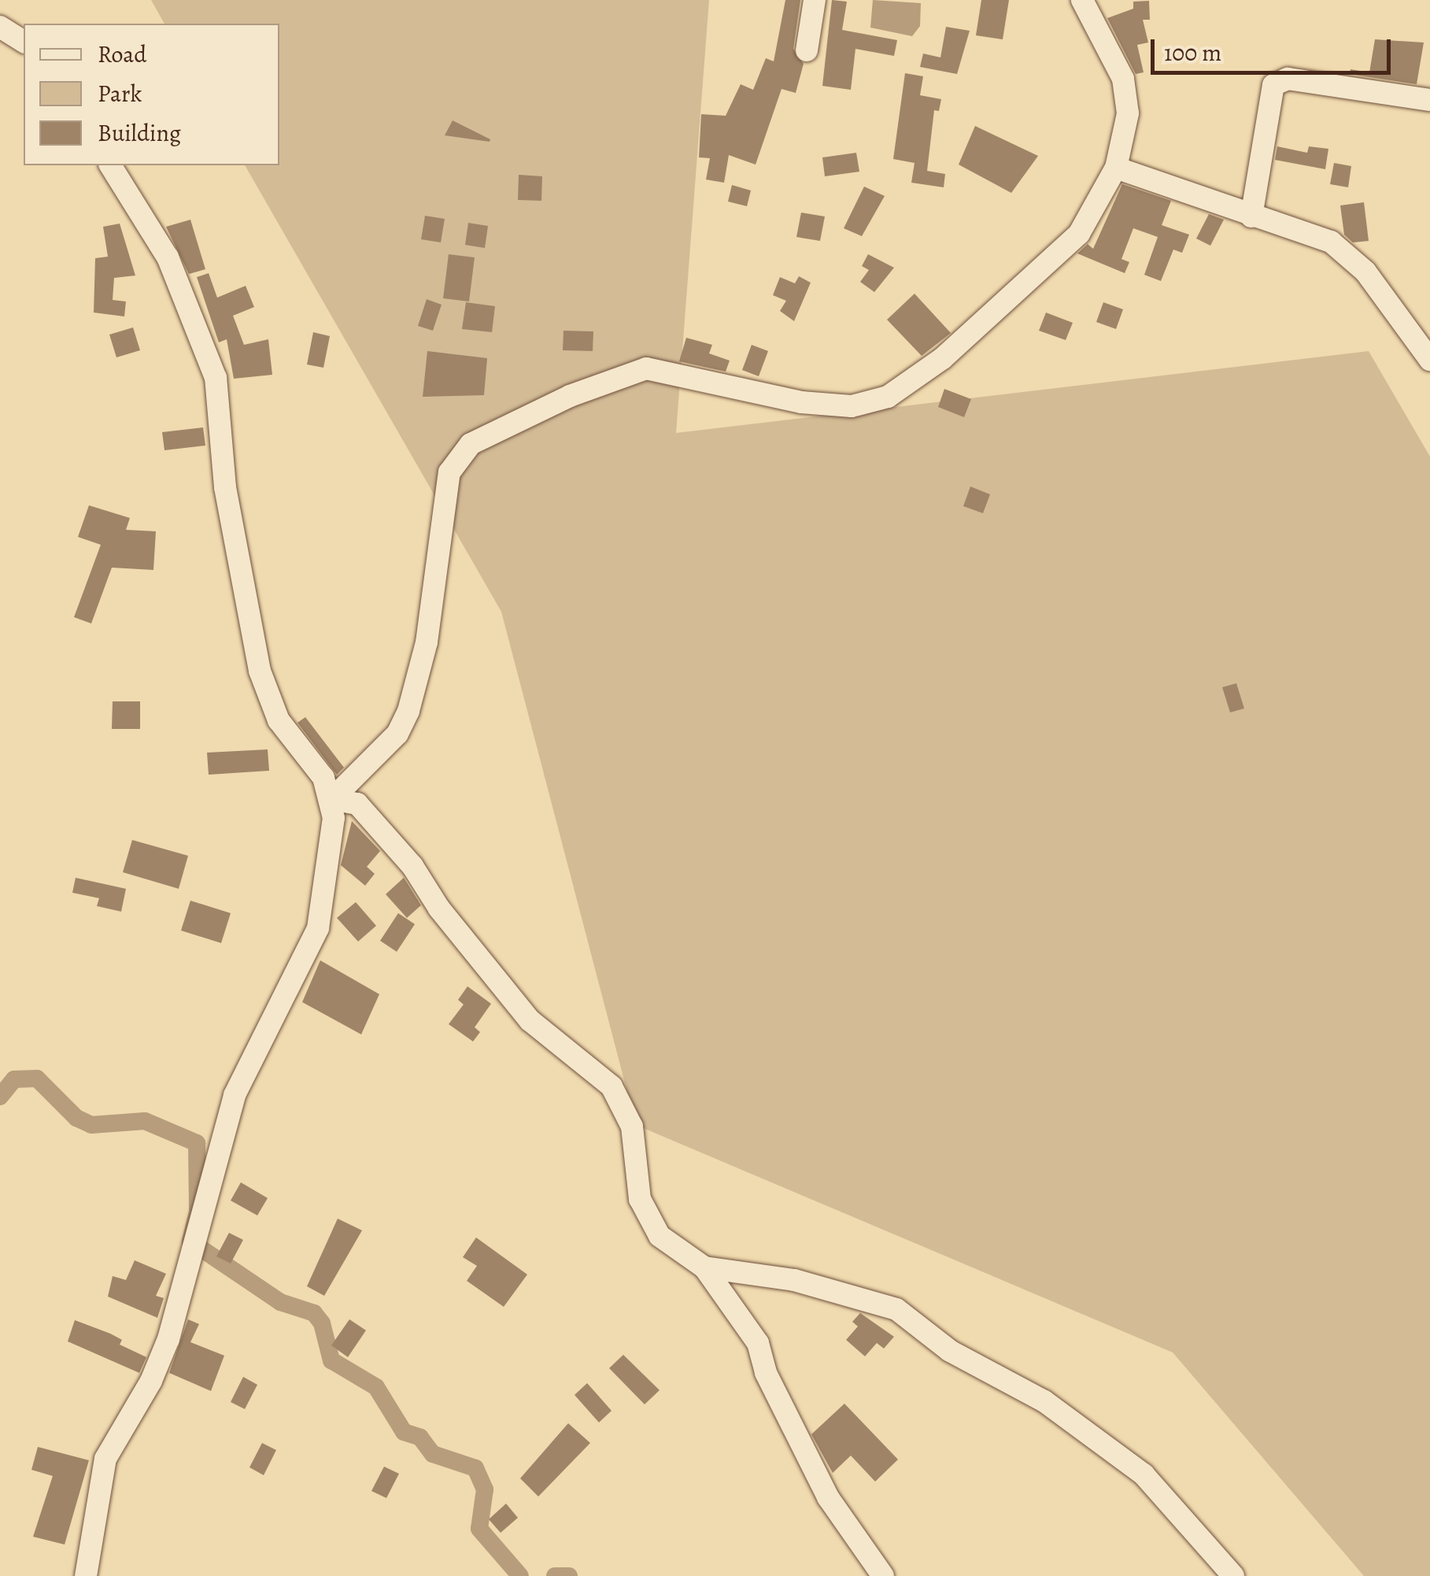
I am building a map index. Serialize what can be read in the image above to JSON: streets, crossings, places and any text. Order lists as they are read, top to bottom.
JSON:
{
  "legend": ["Road", "Park", "Building"],
  "scale_bar": "100 m"
}
